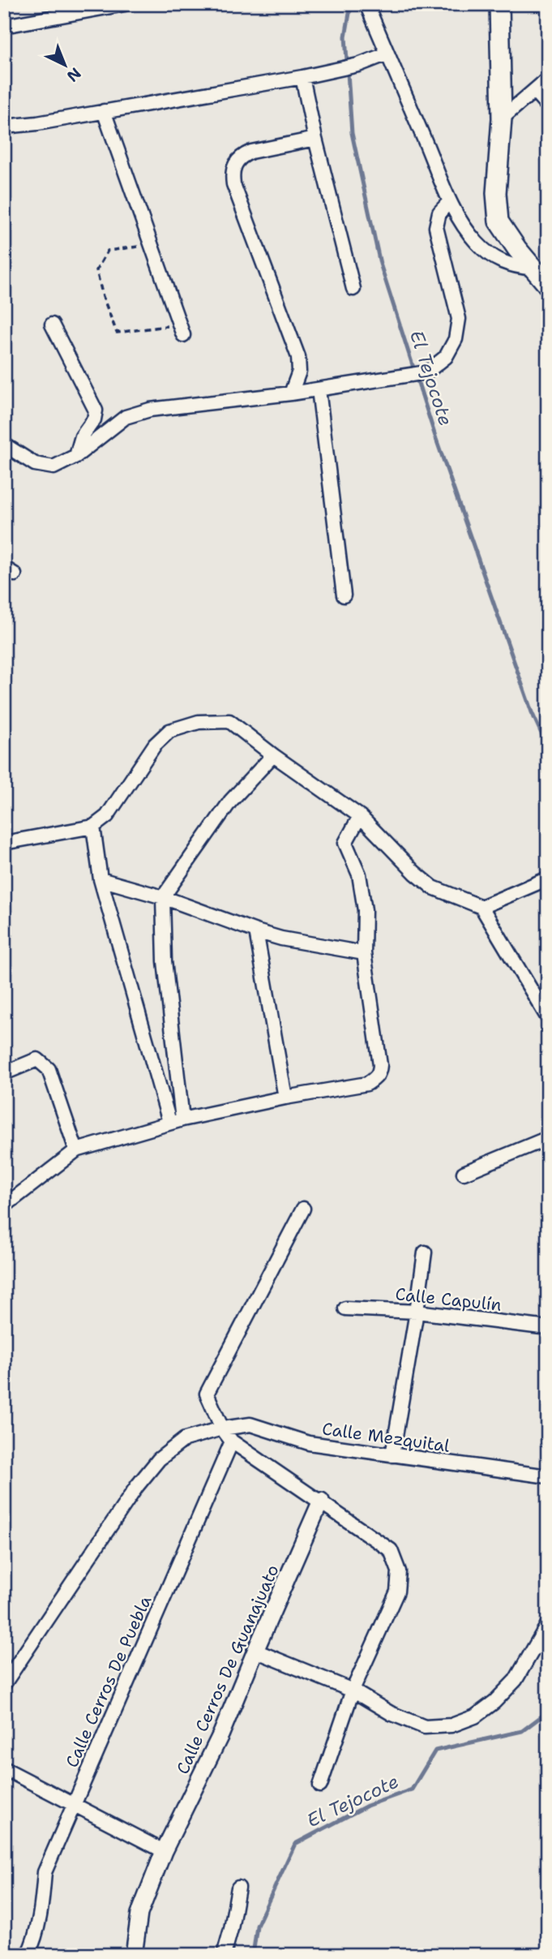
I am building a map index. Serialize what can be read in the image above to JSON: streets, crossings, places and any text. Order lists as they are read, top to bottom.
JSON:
{
  "streets": {
    "street": [
      "Calle Capulín",
      "Calle Mezquital",
      "Calle Cerros De Guanajuato",
      "Calle Cerros De Puebla"
    ]
  },
  "water": ["El Tejocote"],
  "north": "bottom right"
}
